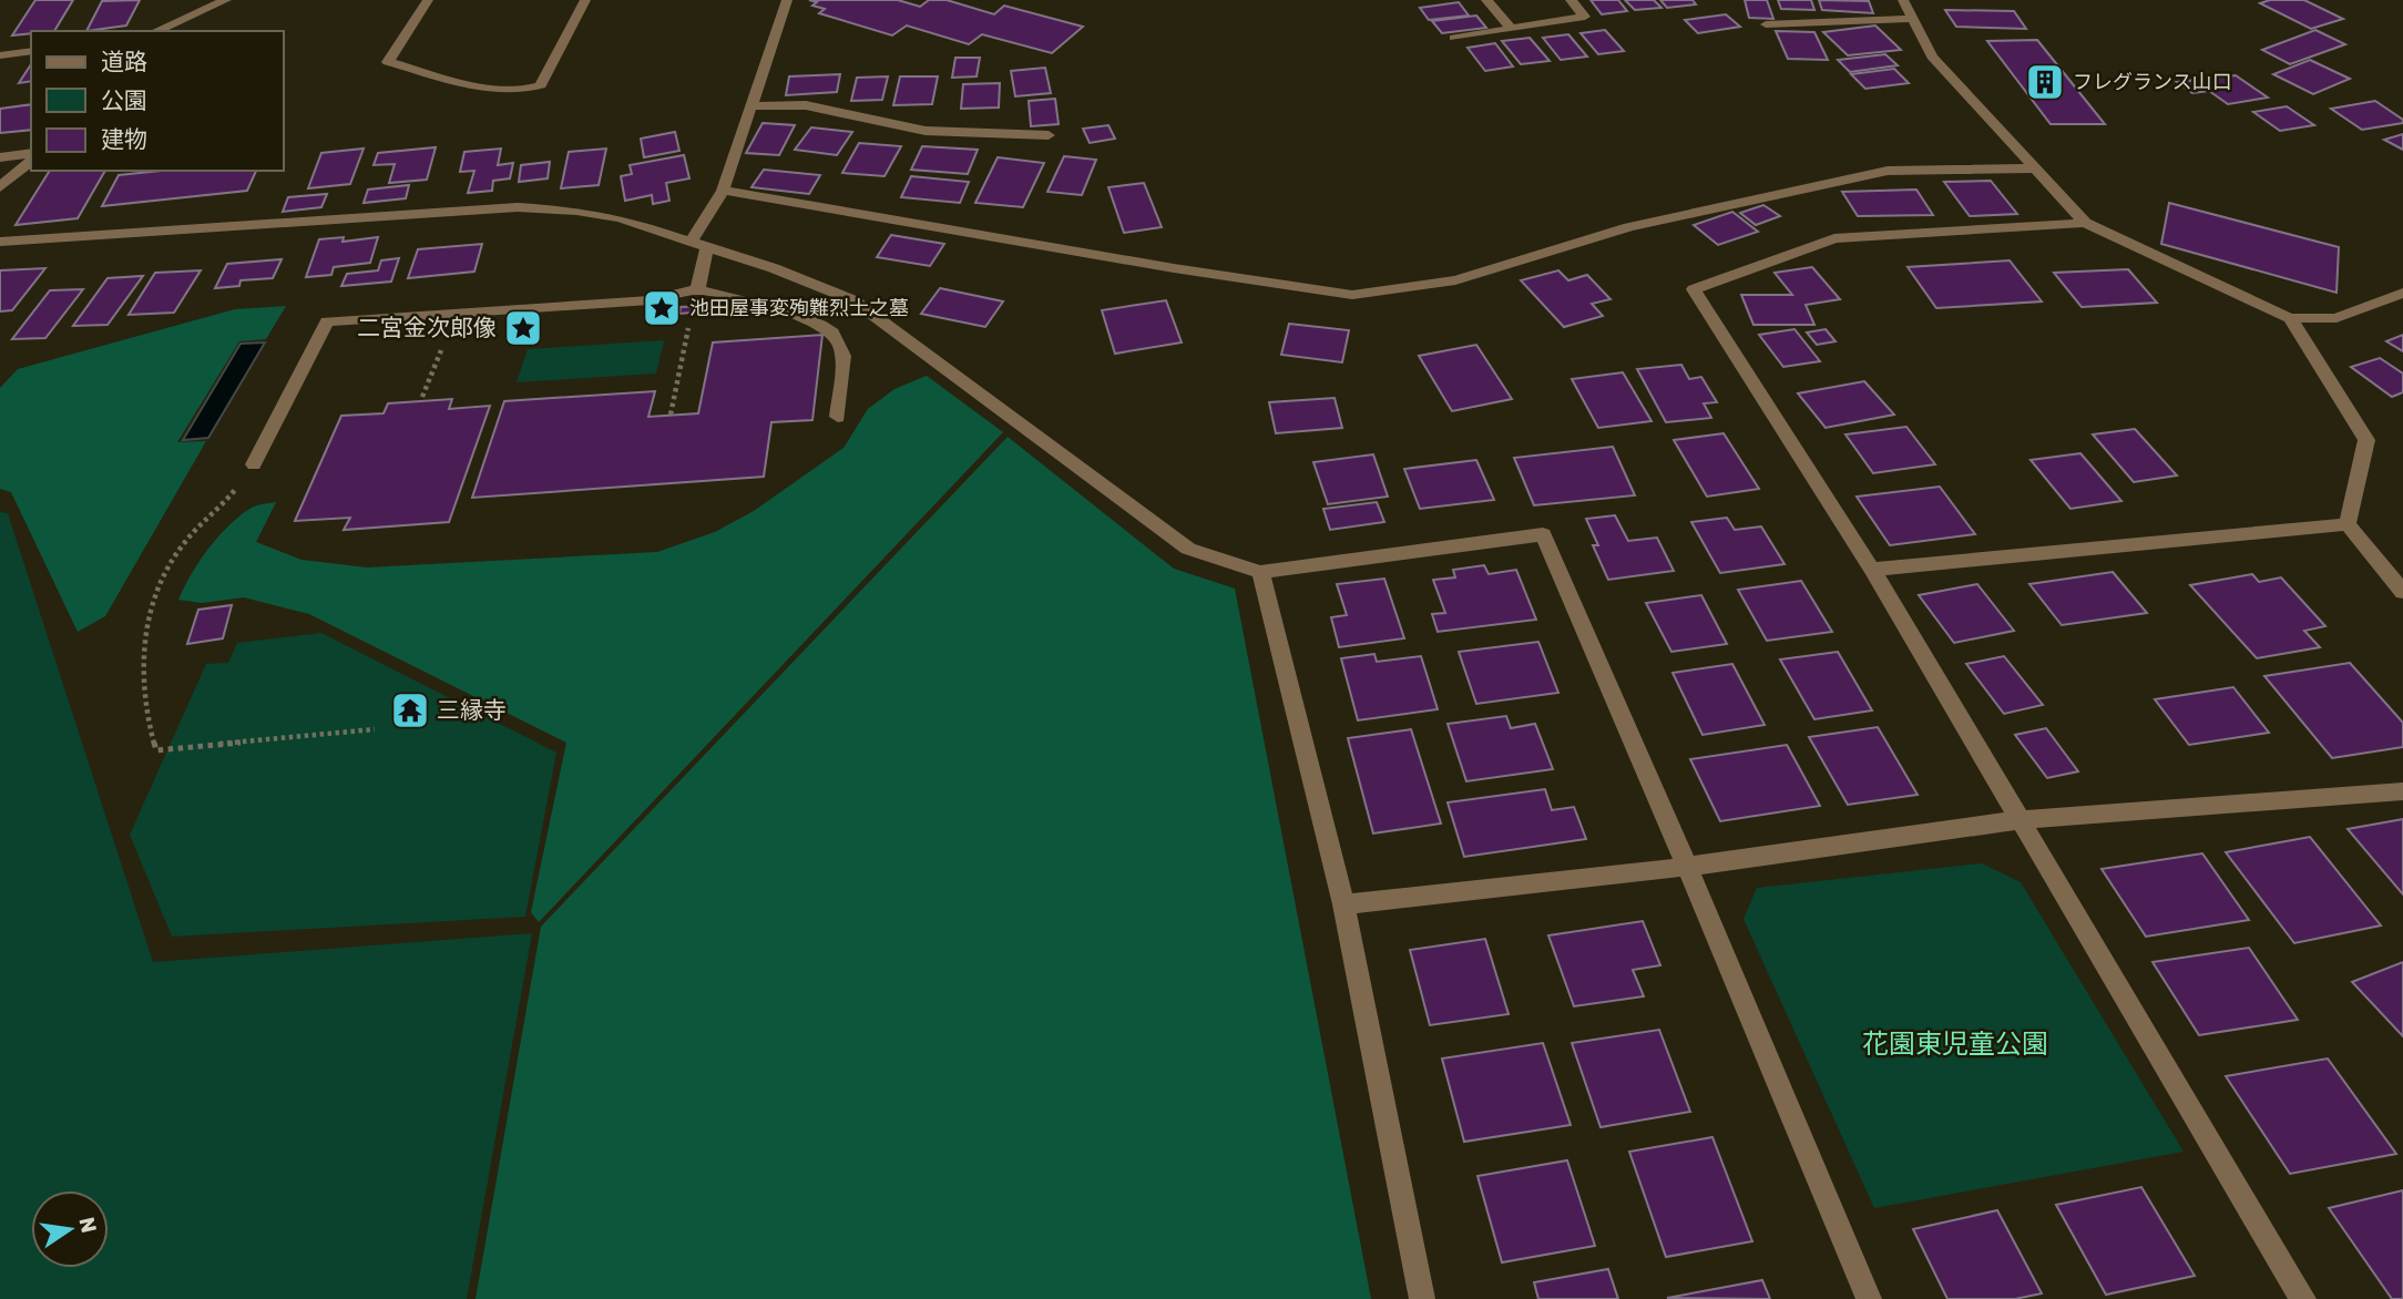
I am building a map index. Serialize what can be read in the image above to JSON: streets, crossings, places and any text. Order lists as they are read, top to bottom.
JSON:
{
  "parks": ["花園東児童公園"],
  "places": {
    "building": ["フレグランス山口"],
    "place": ["池田屋事変殉難烈士之墓", "二宮金次郎像"],
    "temple": ["三縁寺"]
  },
  "legend": ["道路", "公園", "建物"],
  "north": "right"
}
